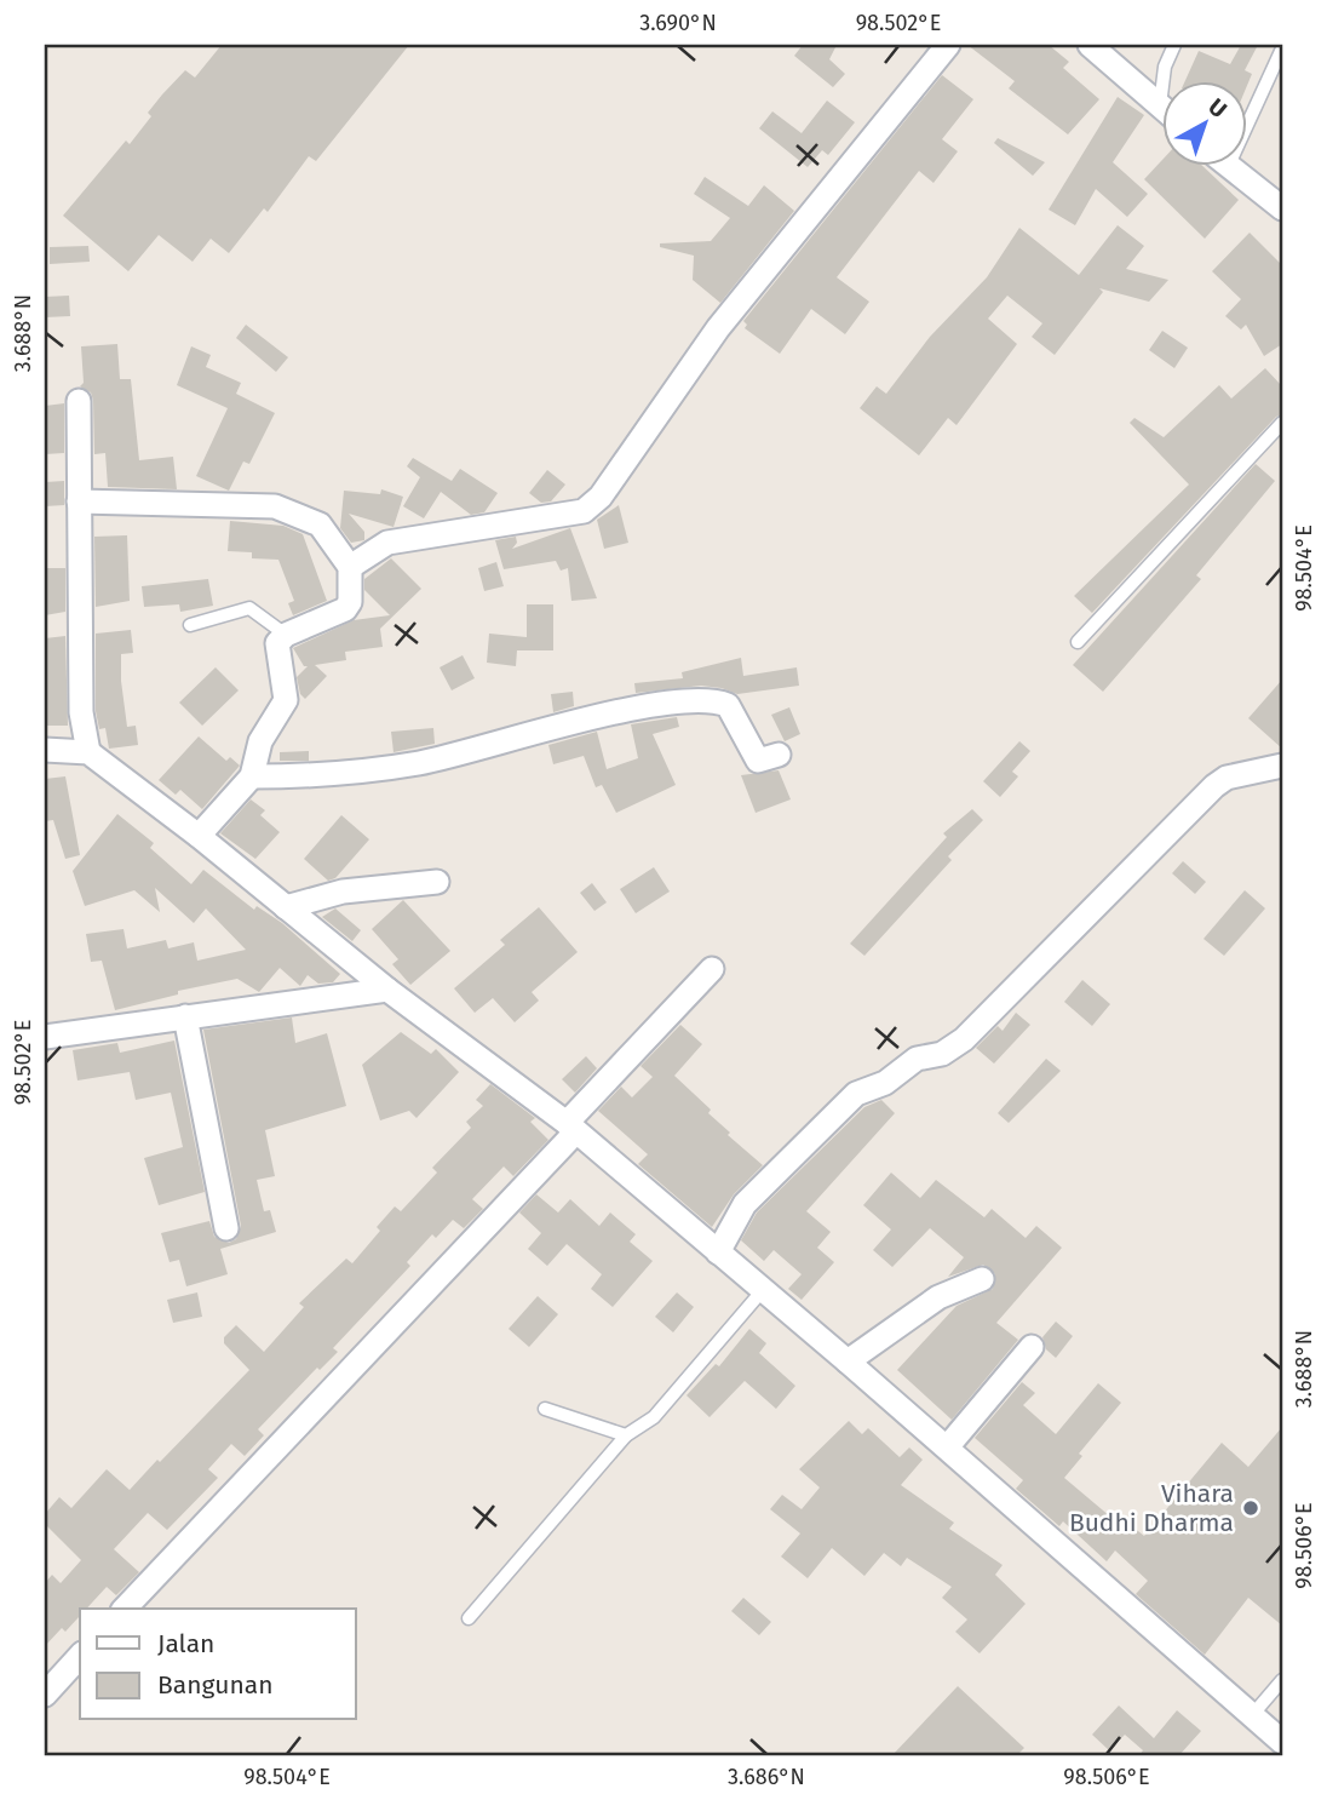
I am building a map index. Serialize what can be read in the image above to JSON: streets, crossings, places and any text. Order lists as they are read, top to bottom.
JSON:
{
  "places": ["Vihara Budhi Dharma"],
  "legend": ["Jalan", "Bangunan"],
  "north": "top right",
  "coordinates": [
    "3.690°N",
    "98.502°E",
    "3.688°N",
    "98.504°E",
    "98.506°E",
    "3.686°N"
  ]
}
